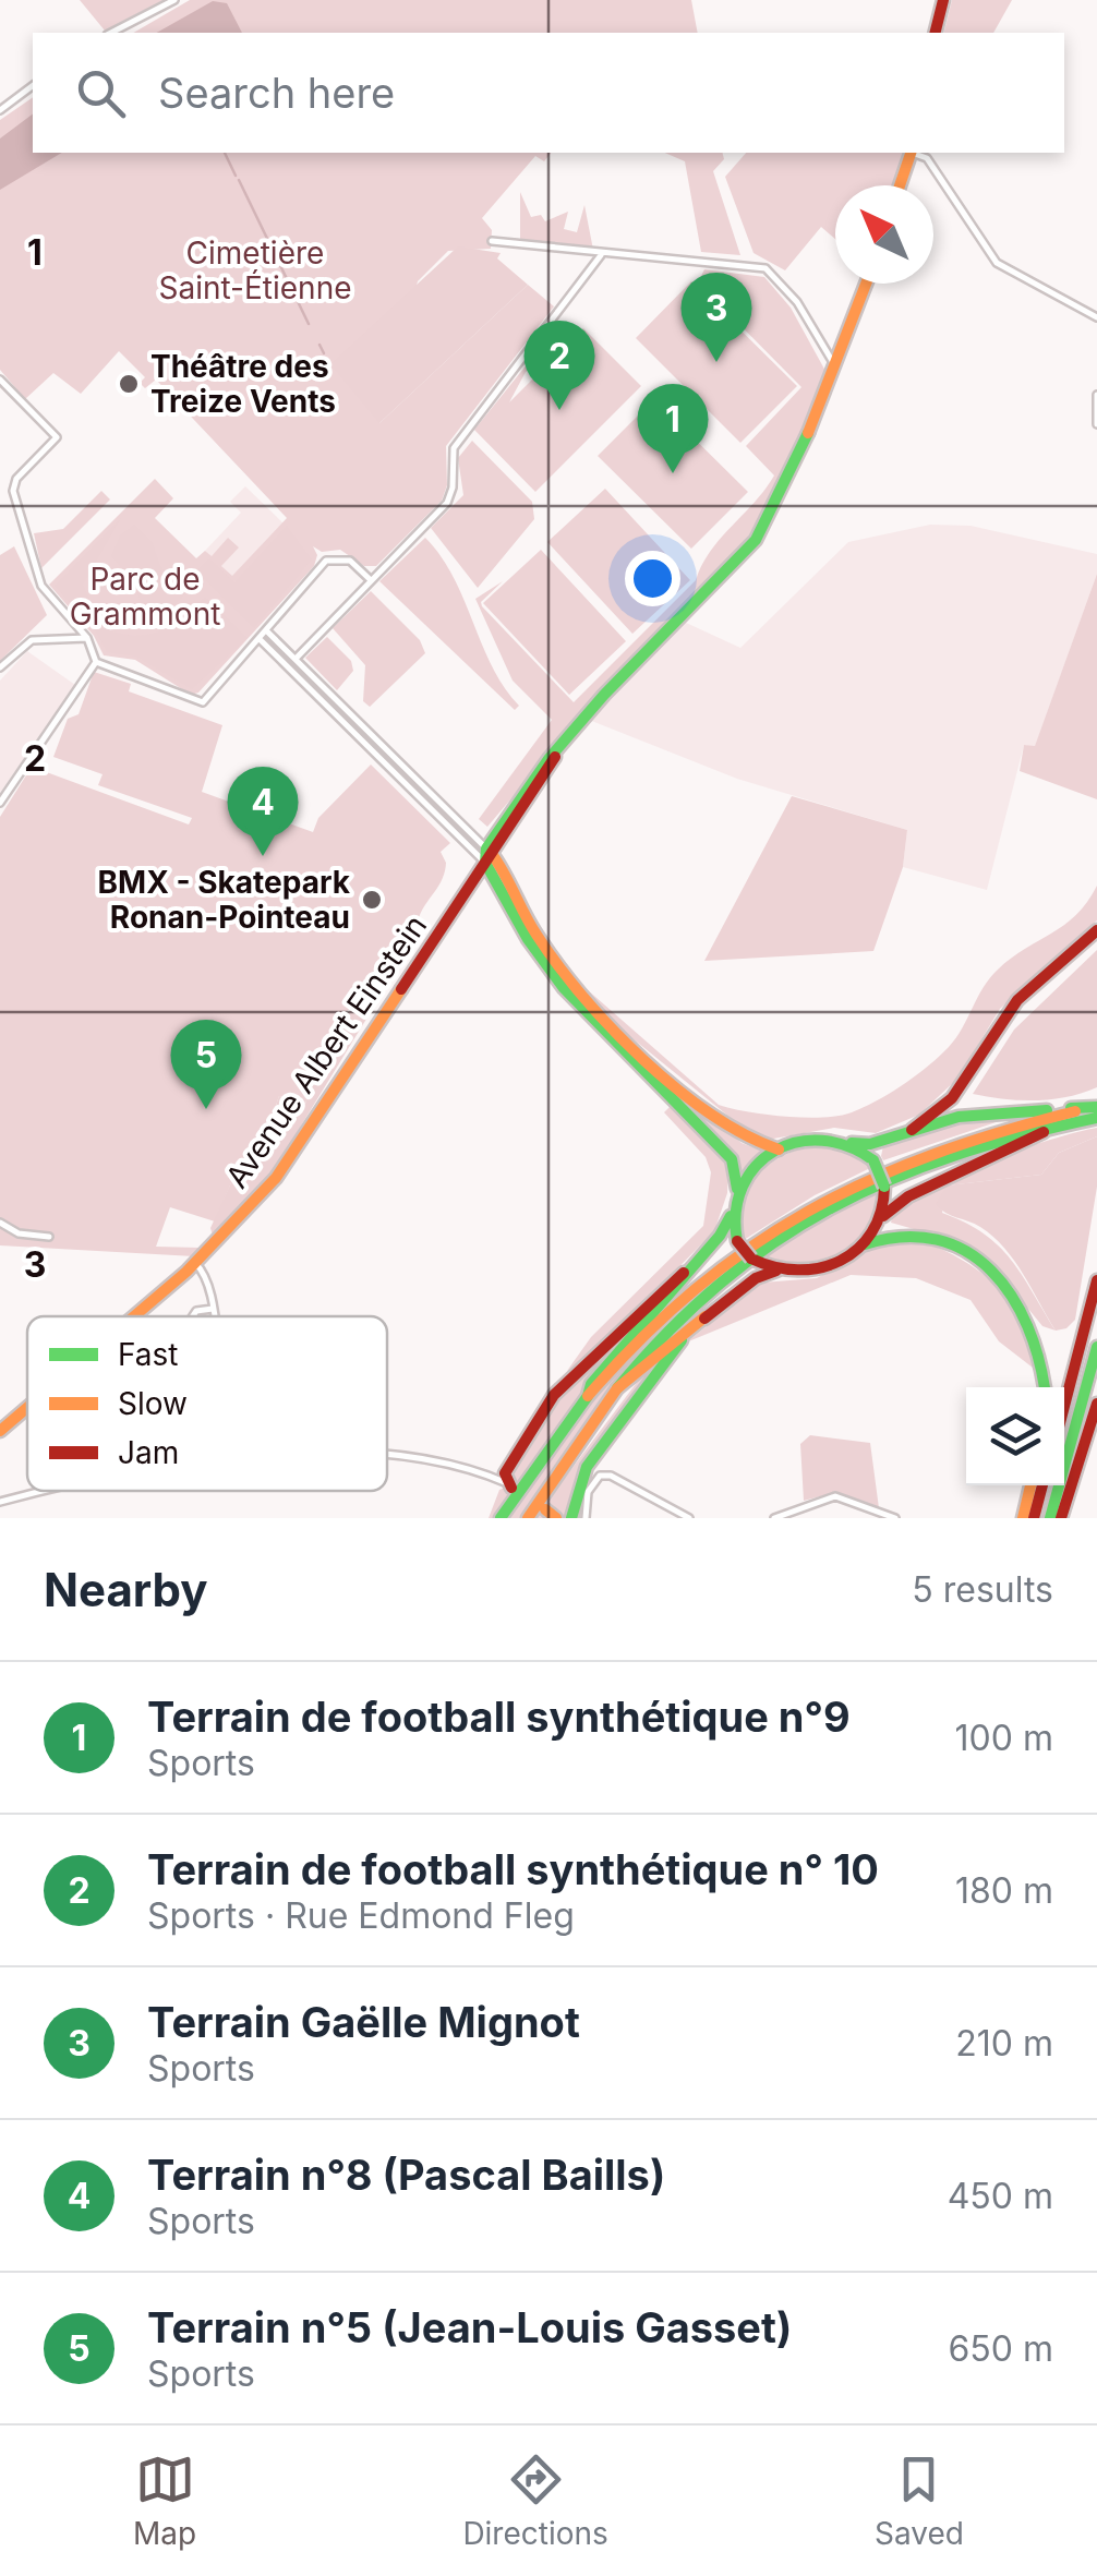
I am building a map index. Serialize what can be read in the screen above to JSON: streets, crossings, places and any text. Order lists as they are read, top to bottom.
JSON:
{
  "streets": {
    "main road": ["Avenue Albert Einstein"]
  },
  "parks": ["Cimetière Saint-Étienne", "Parc de Grammont"],
  "places": ["Théâtre des Treize Vents", "BMX - Skatepark Ronan-Pointeau"],
  "legend": ["Fast", "Slow", "Jam"],
  "north": "top left",
  "page": {
    "search": "Search here",
    "pins": [
      "3",
      "2",
      "1",
      "4",
      "5"
    ],
    "heading": ["Nearby", "5 results"],
    "list": [
      {
        "mark": "1",
        "name": "Terrain de football synthétique n°9",
        "note": "Sports",
        "value": "100 m"
      },
      {
        "mark": "2",
        "name": "Terrain de football synthétique n° 10",
        "note": "Sports · Rue Edmond Fleg",
        "value": "180 m"
      },
      {
        "mark": "3",
        "name": "Terrain Gaëlle Mignot",
        "note": "Sports",
        "value": "210 m"
      },
      {
        "mark": "4",
        "name": "Terrain n°8 (Pascal Baills)",
        "note": "Sports",
        "value": "450 m"
      },
      {
        "mark": "5",
        "name": "Terrain n°5 (Jean-Louis Gasset)",
        "note": "Sports",
        "value": "650 m"
      }
    ],
    "nav": ["Map", "Directions", "Saved"]
  },
  "grid": {
    "rows": ["1", "2", "3"]
  }
}
